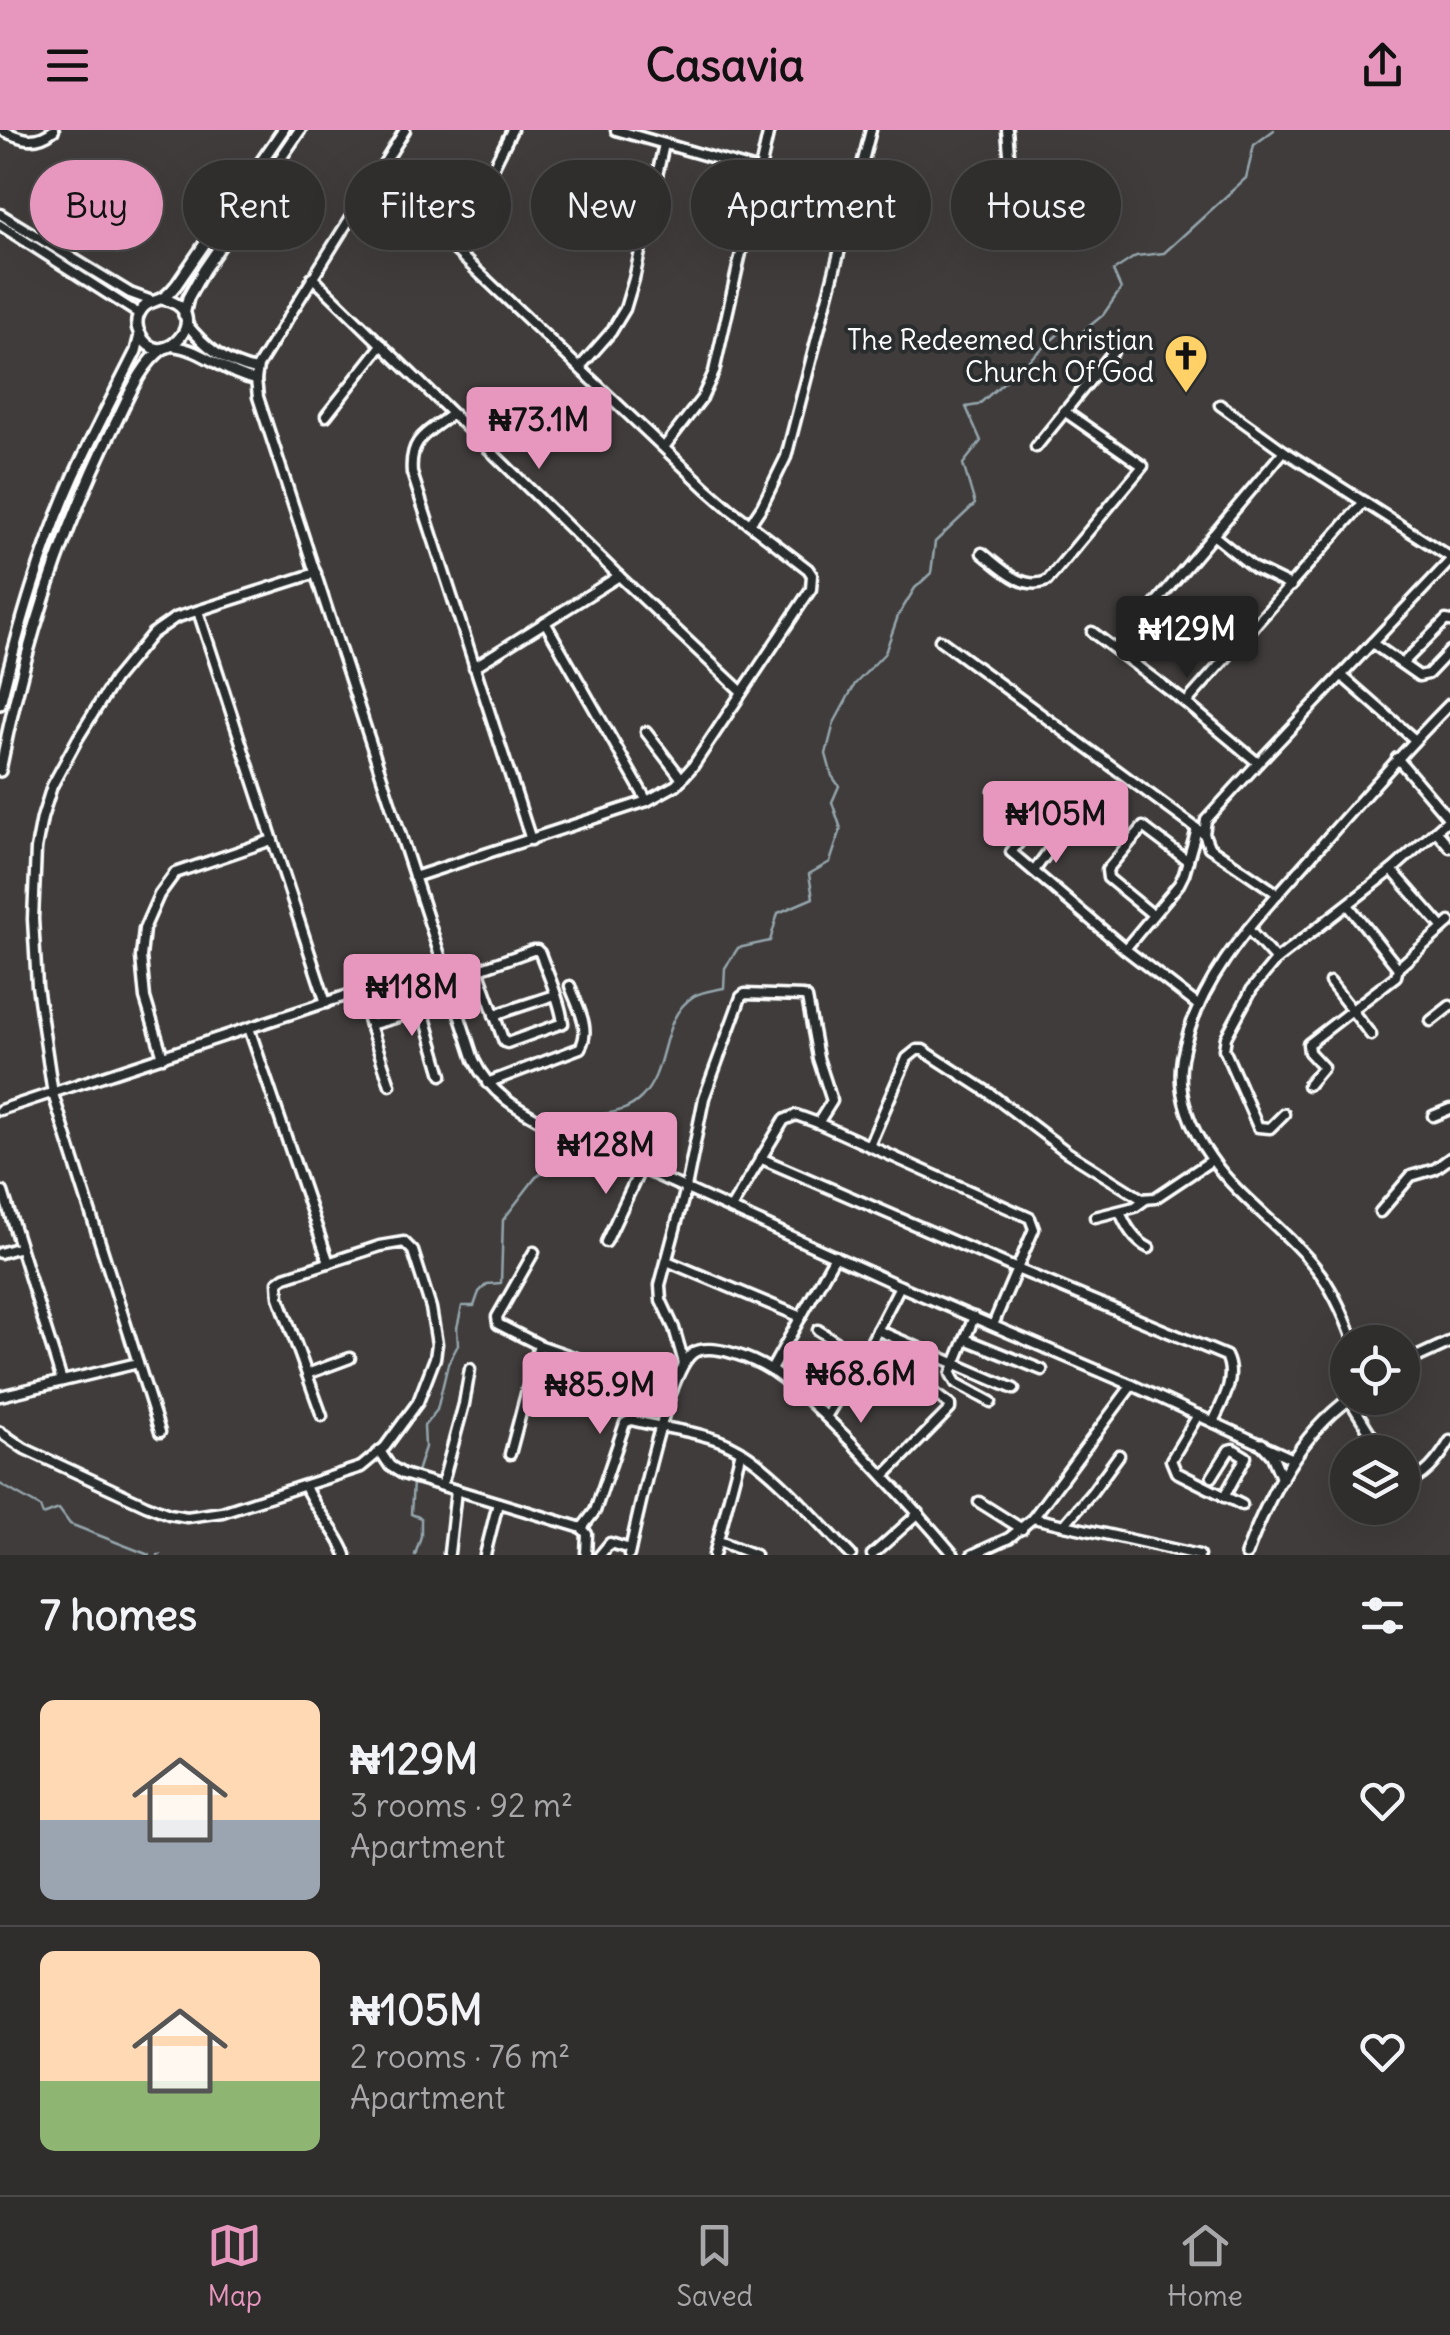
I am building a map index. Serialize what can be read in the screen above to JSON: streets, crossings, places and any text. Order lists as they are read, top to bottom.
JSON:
{
  "places": {
    "church": ["The Redeemed Christian Church Of God"]
  },
  "page": {
    "header": "Casavia",
    "chip": [
      "Buy",
      "Rent",
      "Filters",
      "New",
      "Apartment",
      "House"
    ],
    "price": [
      "₦73.1M",
      "₦129M",
      "₦105M",
      "₦118M",
      "₦128M",
      "₦68.6M",
      "₦85.9M"
    ],
    "heading": "7 homes",
    "list": [
      {
        "name": "₦129M",
        "note": "3 rooms · 92 m² · Apartment"
      },
      {
        "name": "₦105M",
        "note": "2 rooms · 76 m² · Apartment"
      }
    ],
    "tabs": ["Map", "Saved", "Home"]
  }
}
